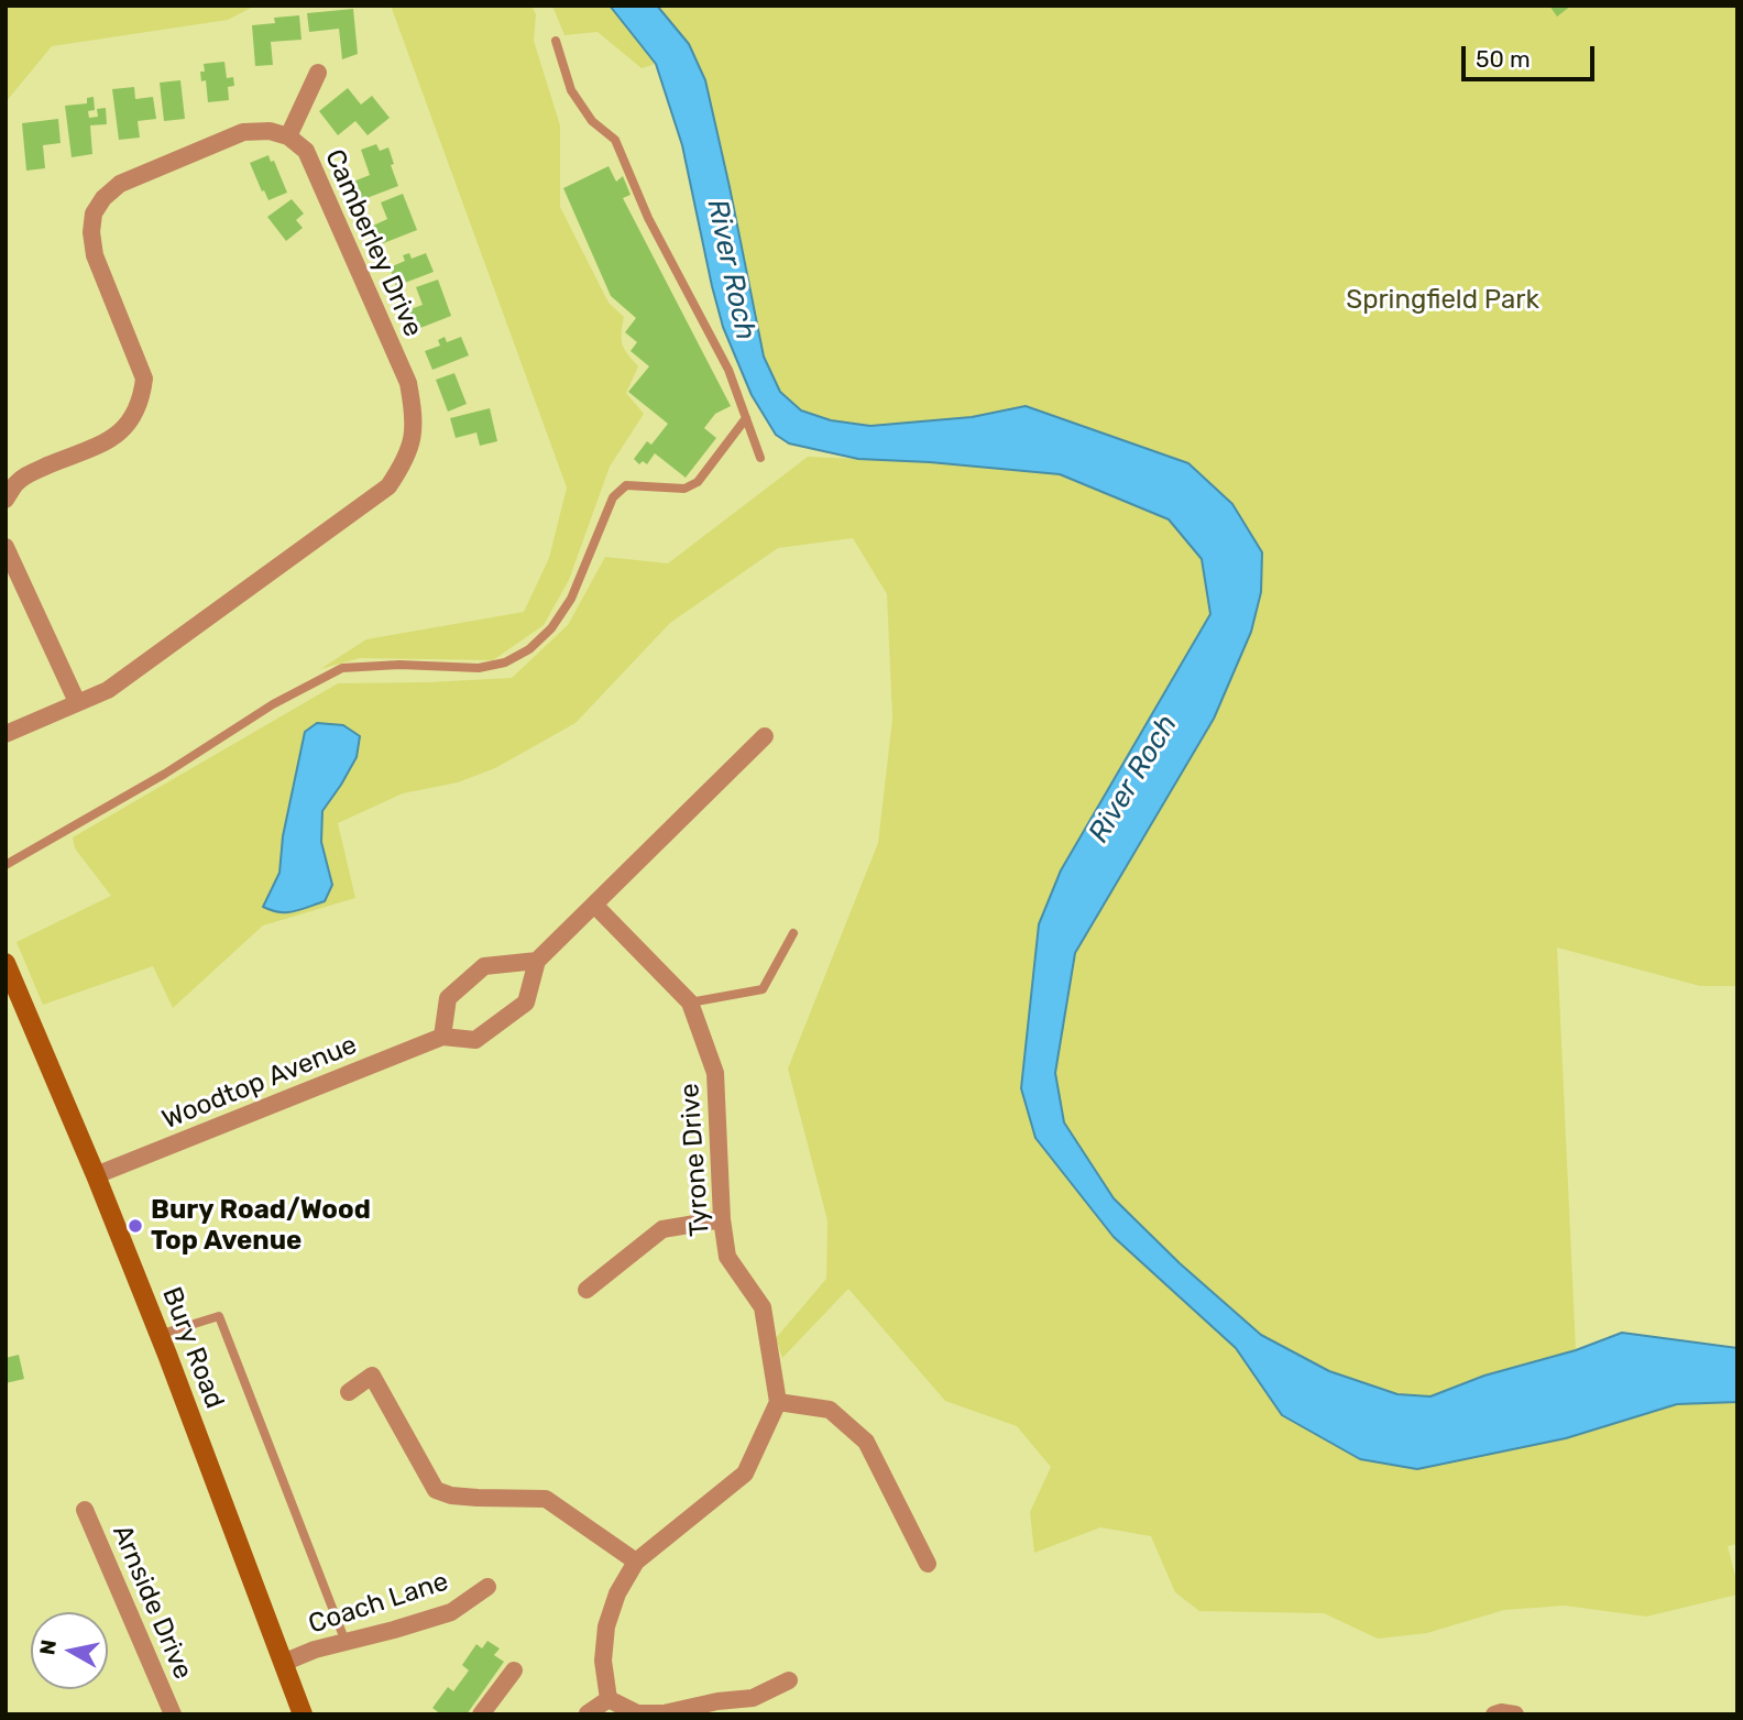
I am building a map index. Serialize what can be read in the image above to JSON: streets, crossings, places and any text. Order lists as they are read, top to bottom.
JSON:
{
  "streets": {
    "main road": ["Bury Road"],
    "street": [
      "Camberley Drive",
      "Woodtop Avenue",
      "Tyrone Drive",
      "Arnside Drive",
      "Coach Lane"
    ]
  },
  "crossings": [
    ["Woodtop Avenue", "Bury Road"],
    ["Bury Road", "Coach Lane"]
  ],
  "water": ["River Roch"],
  "parks": ["Springfield Park"],
  "places": ["Bury Road/Wood Top Avenue"],
  "scale_bar": "50 m",
  "north": "left"
}
